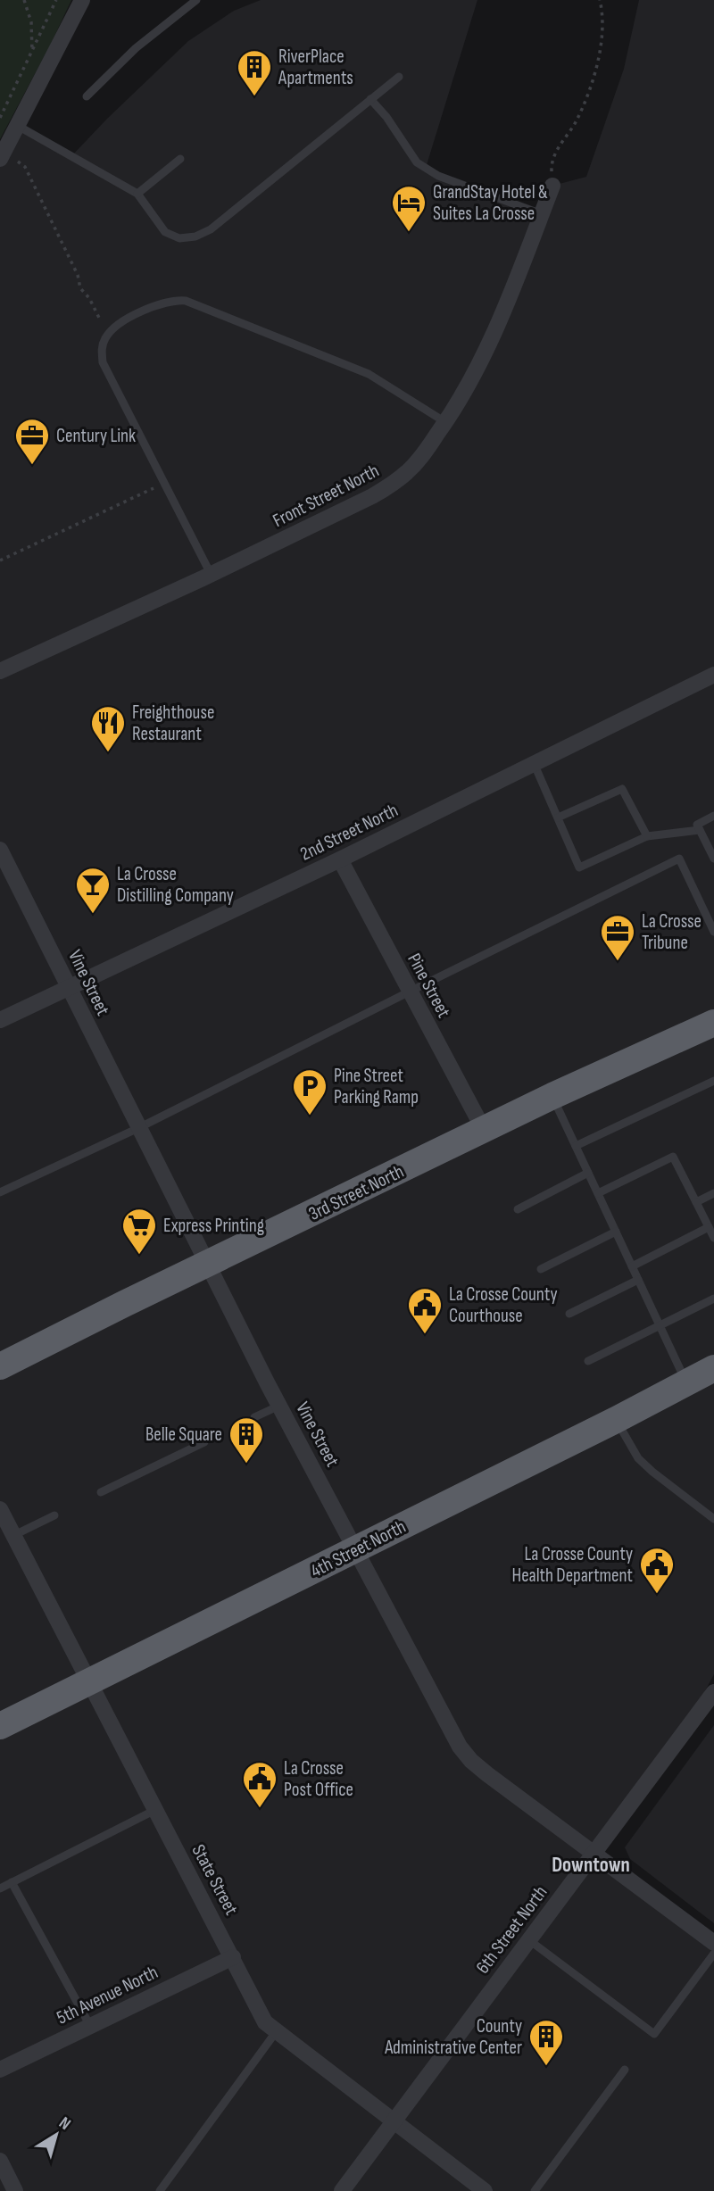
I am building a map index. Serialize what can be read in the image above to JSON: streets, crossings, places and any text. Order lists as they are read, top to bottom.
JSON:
{
  "streets": {
    "highway": ["3rd Street North", "4th Street North"],
    "street": [
      "Front Street North",
      "2nd Street North",
      "Vine Street",
      "Pine Street",
      "State Street",
      "6th Street North",
      "5th Avenue North"
    ]
  },
  "crossings": [
    ["2nd Street North", "Vine Street"],
    ["2nd Street North", "Pine Street"],
    ["Vine Street", "3rd Street North"],
    ["Vine Street", "4th Street North"],
    ["Vine Street", "6th Street North"],
    ["Pine Street", "3rd Street North"],
    ["4th Street North", "State Street"],
    ["State Street", "6th Street North"],
    ["State Street", "5th Avenue North"]
  ],
  "districts": ["Downtown"],
  "places": {
    "building": ["RiverPlace Apartments", "Belle Square", "County Administrative Center"],
    "hotel": ["GrandStay Hotel & Suites La Crosse"],
    "office": ["Century Link", "La Crosse Tribune"],
    "restaurant": ["Freighthouse Restaurant"],
    "bar": ["La Crosse Distilling Company"],
    "parking": ["Pine Street Parking Ramp"],
    "supermarket": ["Express Printing"],
    "public building": ["La Crosse County Courthouse", "La Crosse County Health Department", "La Crosse Post Office"]
  },
  "north": "top right"
}
